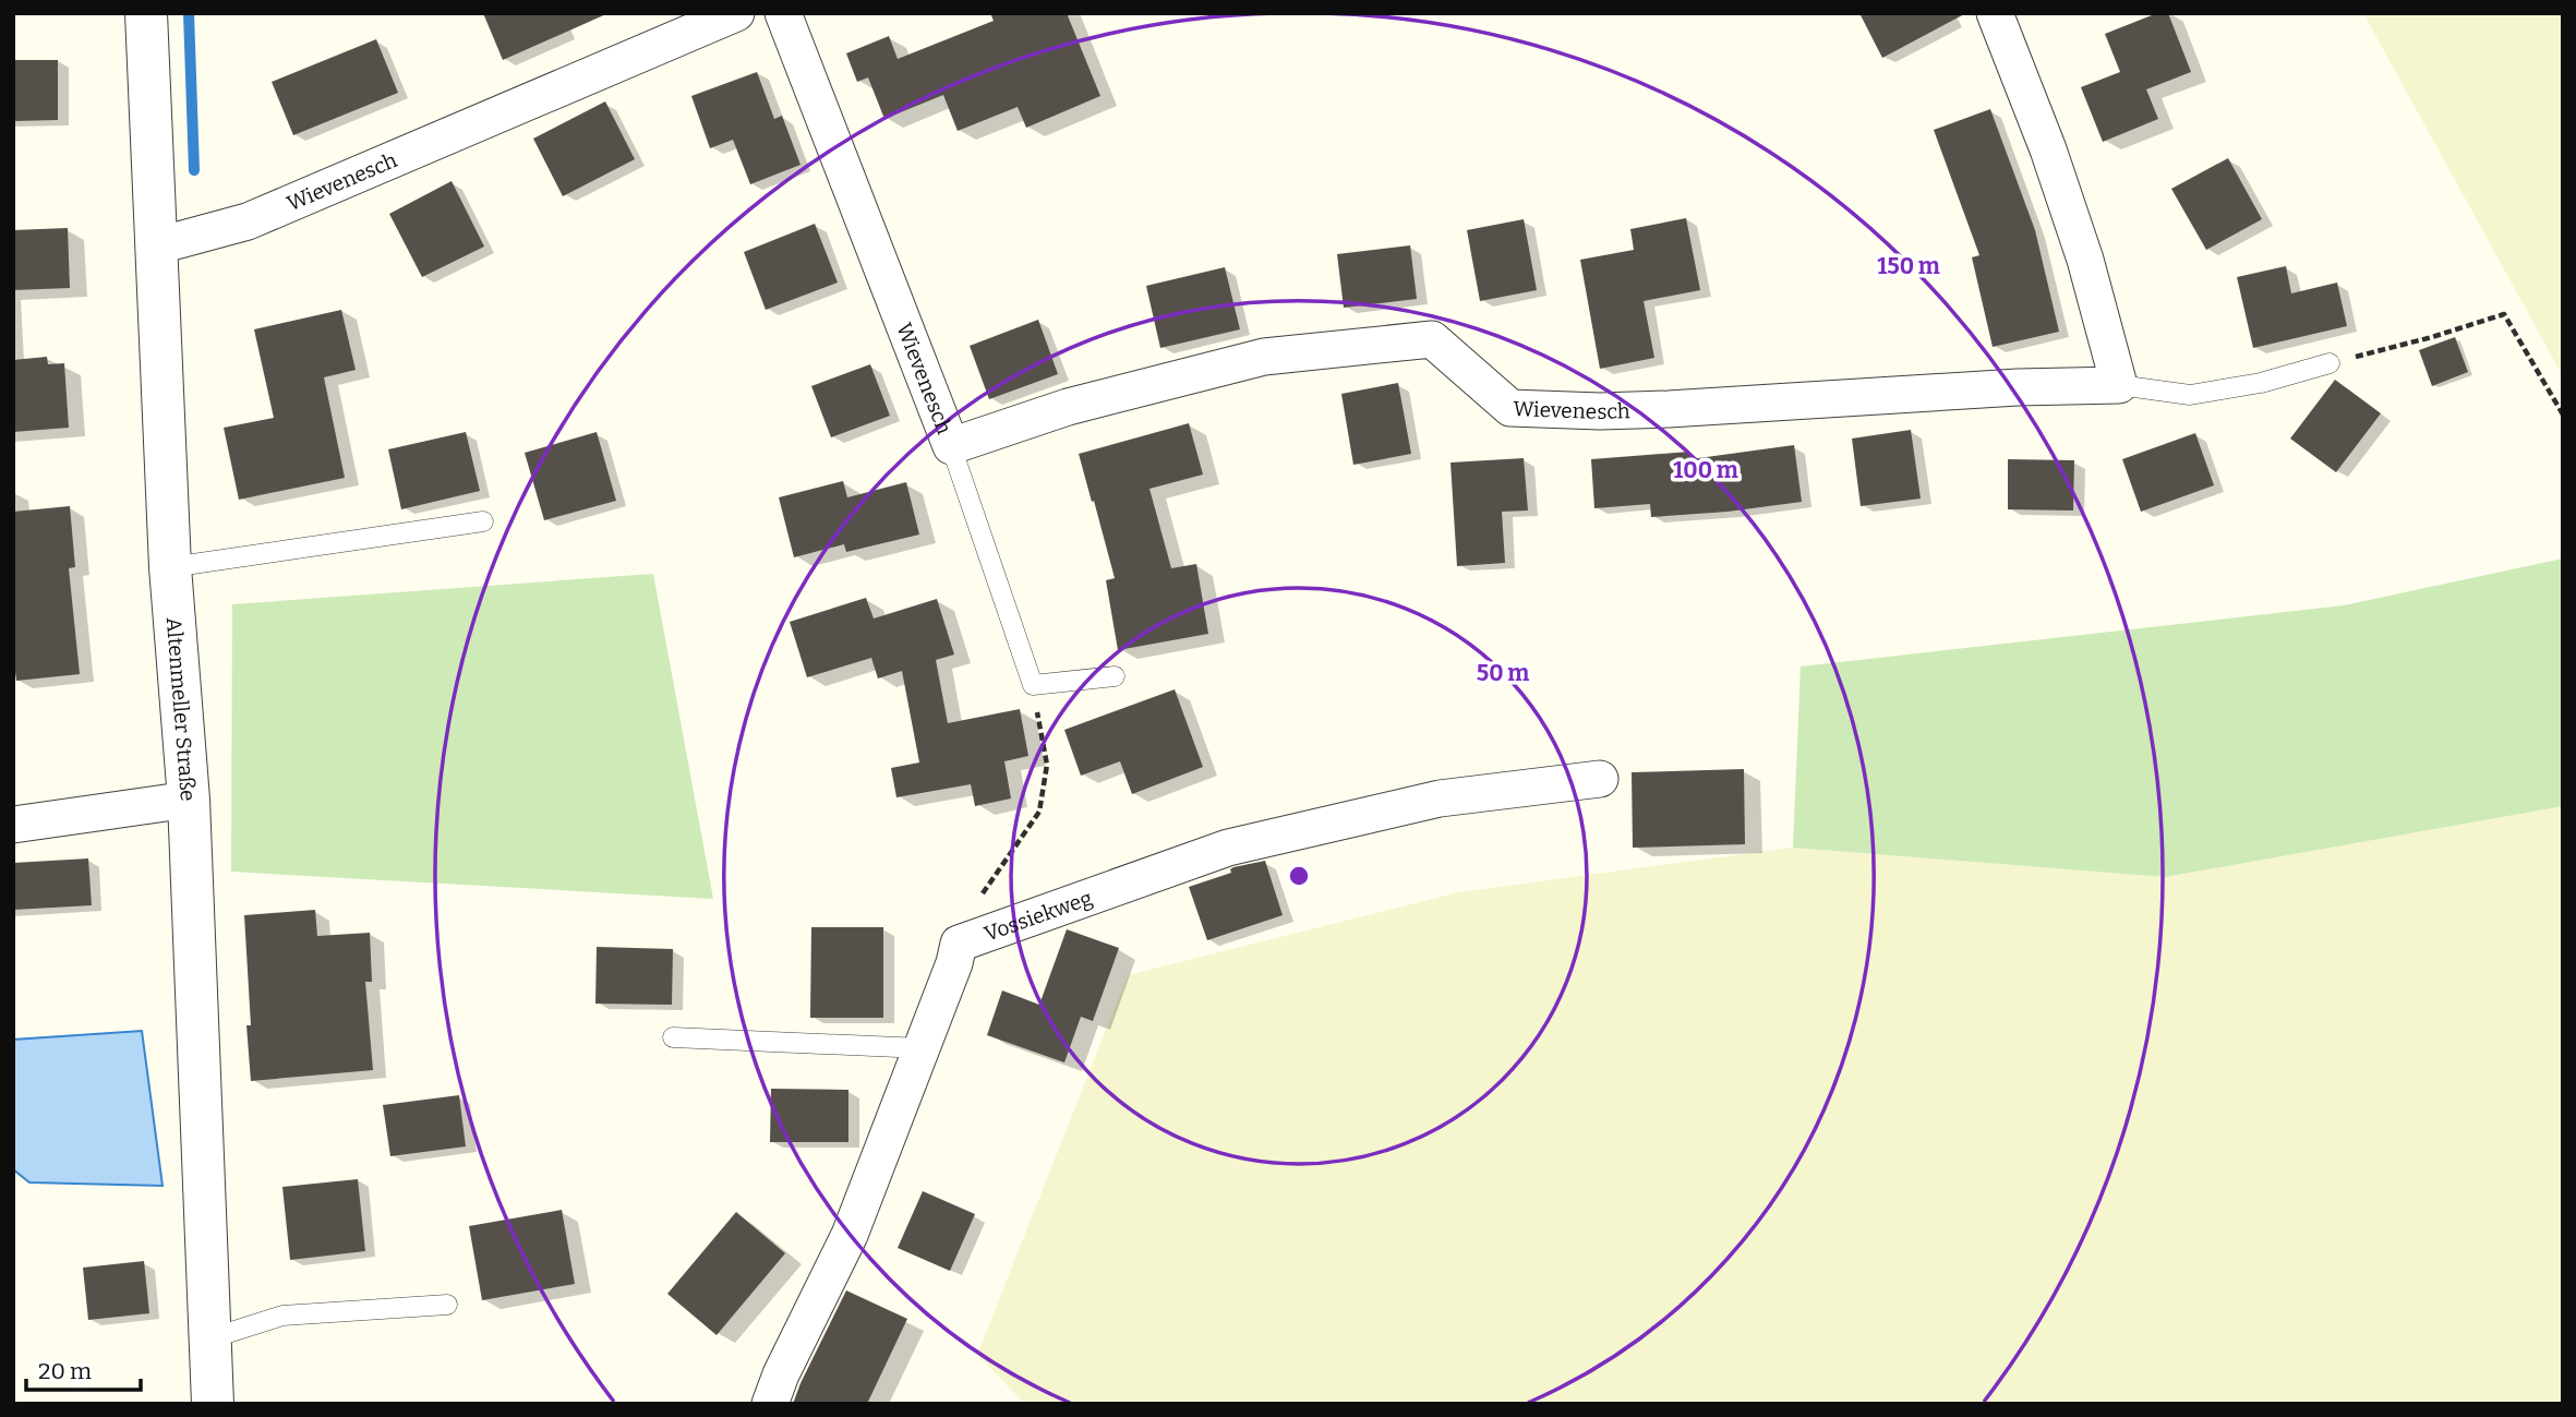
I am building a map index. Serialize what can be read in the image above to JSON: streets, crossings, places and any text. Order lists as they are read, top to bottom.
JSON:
{
  "streets": {
    "street": ["Wievenesch", "Altenmeller Straße", "Vossiekweg"]
  },
  "crossings": [
    ["Wievenesch", "Altenmeller Straße"]
  ],
  "scale_bar": "20 m",
  "rings": ["150 m", "100 m", "50 m"]
}
